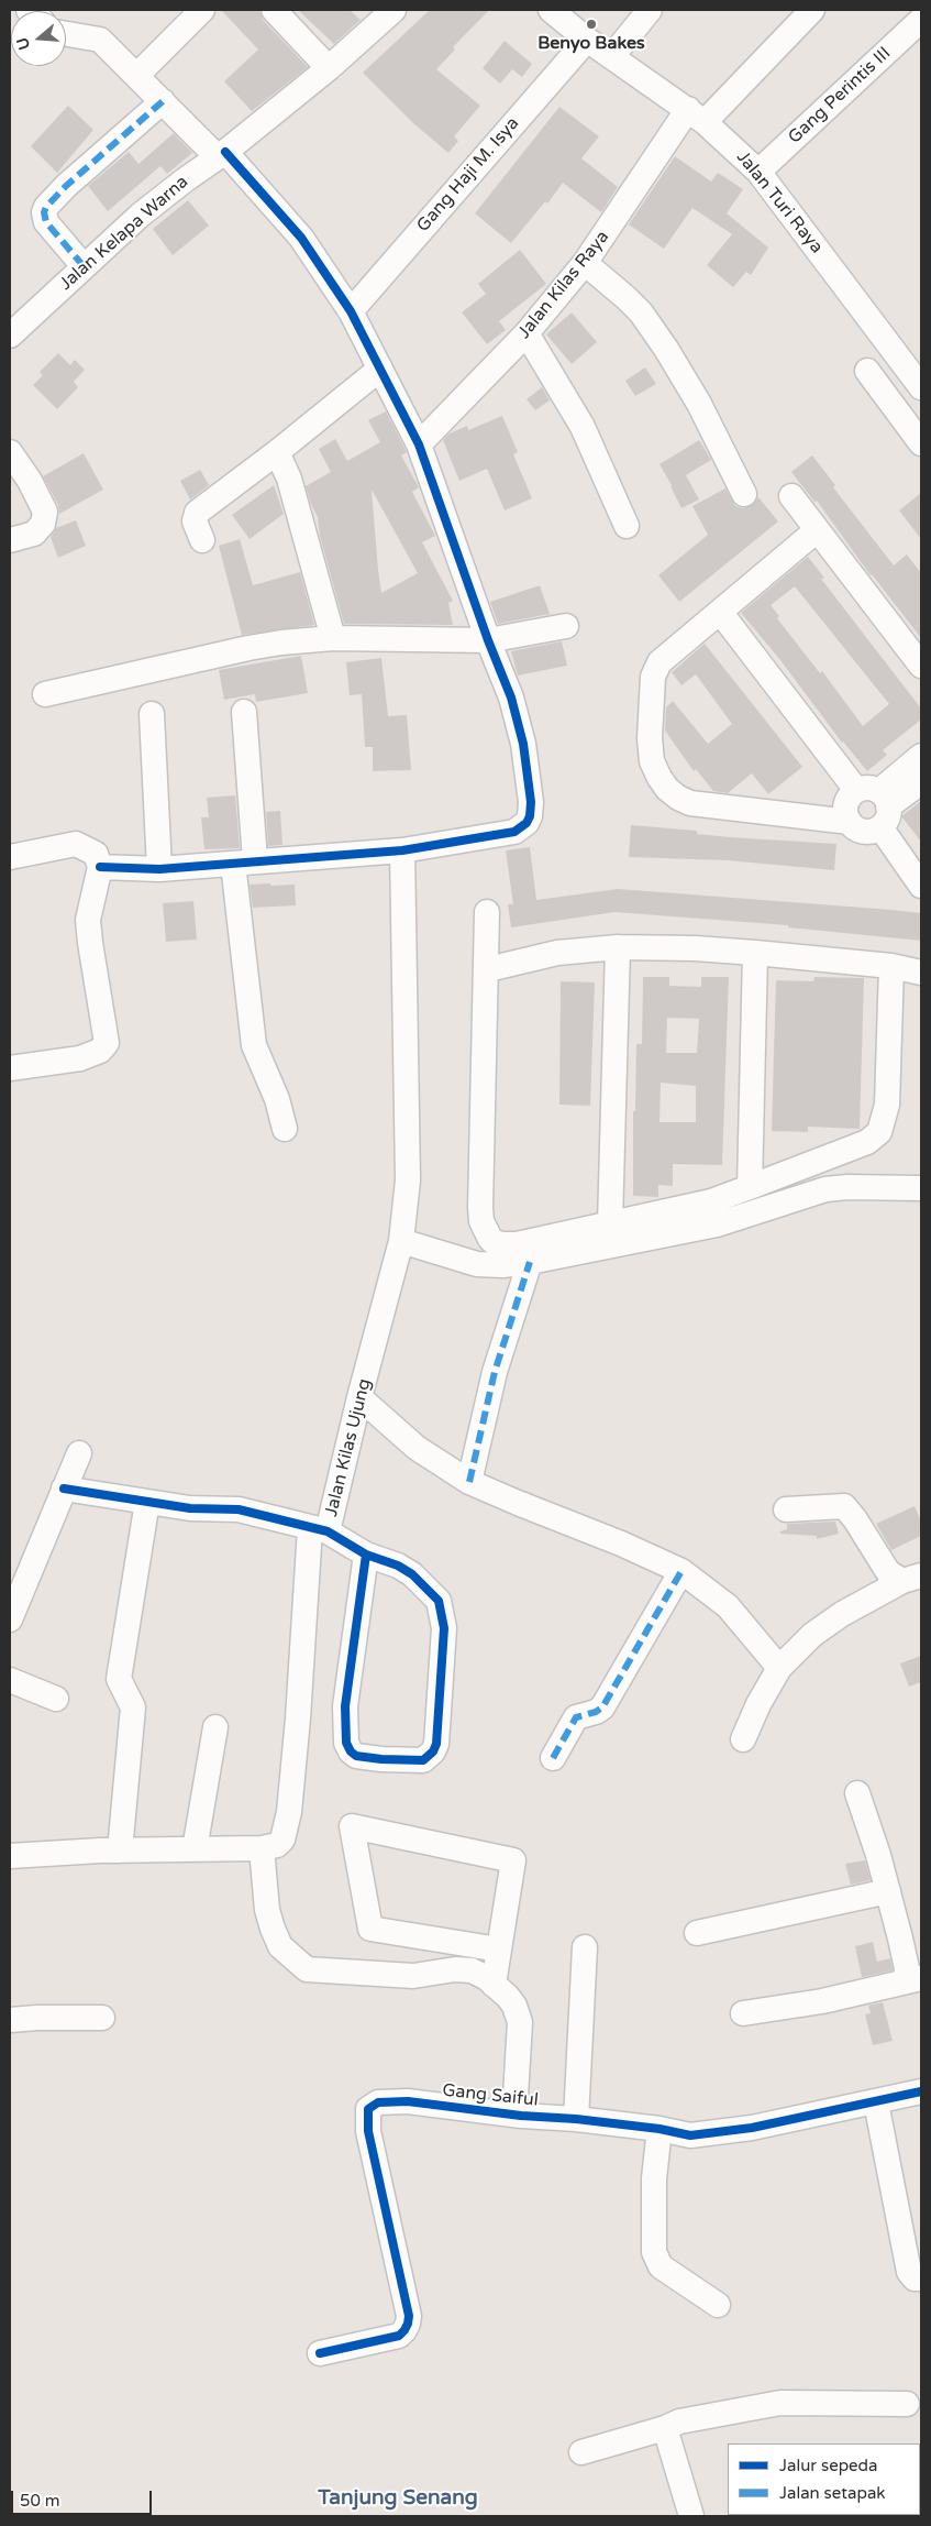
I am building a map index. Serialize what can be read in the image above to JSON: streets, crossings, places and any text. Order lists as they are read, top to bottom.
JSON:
{
  "streets": {
    "street": [
      "Gang Perintis III",
      "Gang Haji M. Isya",
      "Jalan Turi Raya",
      "Jalan Kelapa Warna",
      "Jalan Kilas Raya",
      "Jalan Kilas Ujung",
      "Gang Saiful"
    ]
  },
  "crossings": [
    ["Gang Perintis III", "Jalan Turi Raya"],
    ["Gang Haji M. Isya", "Jalan Turi Raya"],
    ["Jalan Turi Raya", "Jalan Kilas Raya"]
  ],
  "districts": ["Tanjung Senang"],
  "places": ["Benyo Bakes"],
  "legend": ["Jalur sepeda", "Jalan setapak"],
  "scale_bar": "50 m",
  "north": "left"
}
